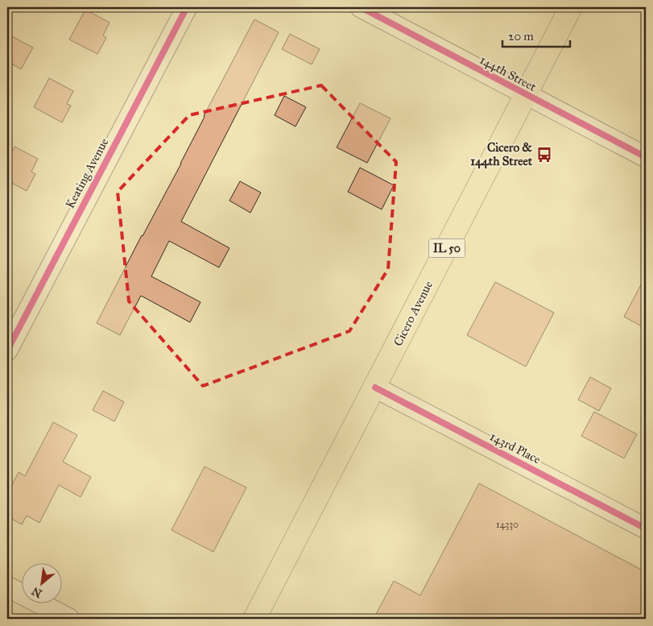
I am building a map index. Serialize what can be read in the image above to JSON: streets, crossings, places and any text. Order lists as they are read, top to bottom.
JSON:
{
  "streets": {
    "main road": ["IL 50", "Cicero Avenue"],
    "street": ["144th Street", "Keating Avenue", "143rd Place"]
  },
  "crossings": [
    ["144th Street", "Cicero Avenue"],
    ["Cicero Avenue", "143rd Place"]
  ],
  "places": {
    "bus stop": ["Cicero & 144th Street"]
  },
  "house_numbers": ["14330"],
  "scale_bar": "20 m",
  "north": "bottom left"
}
